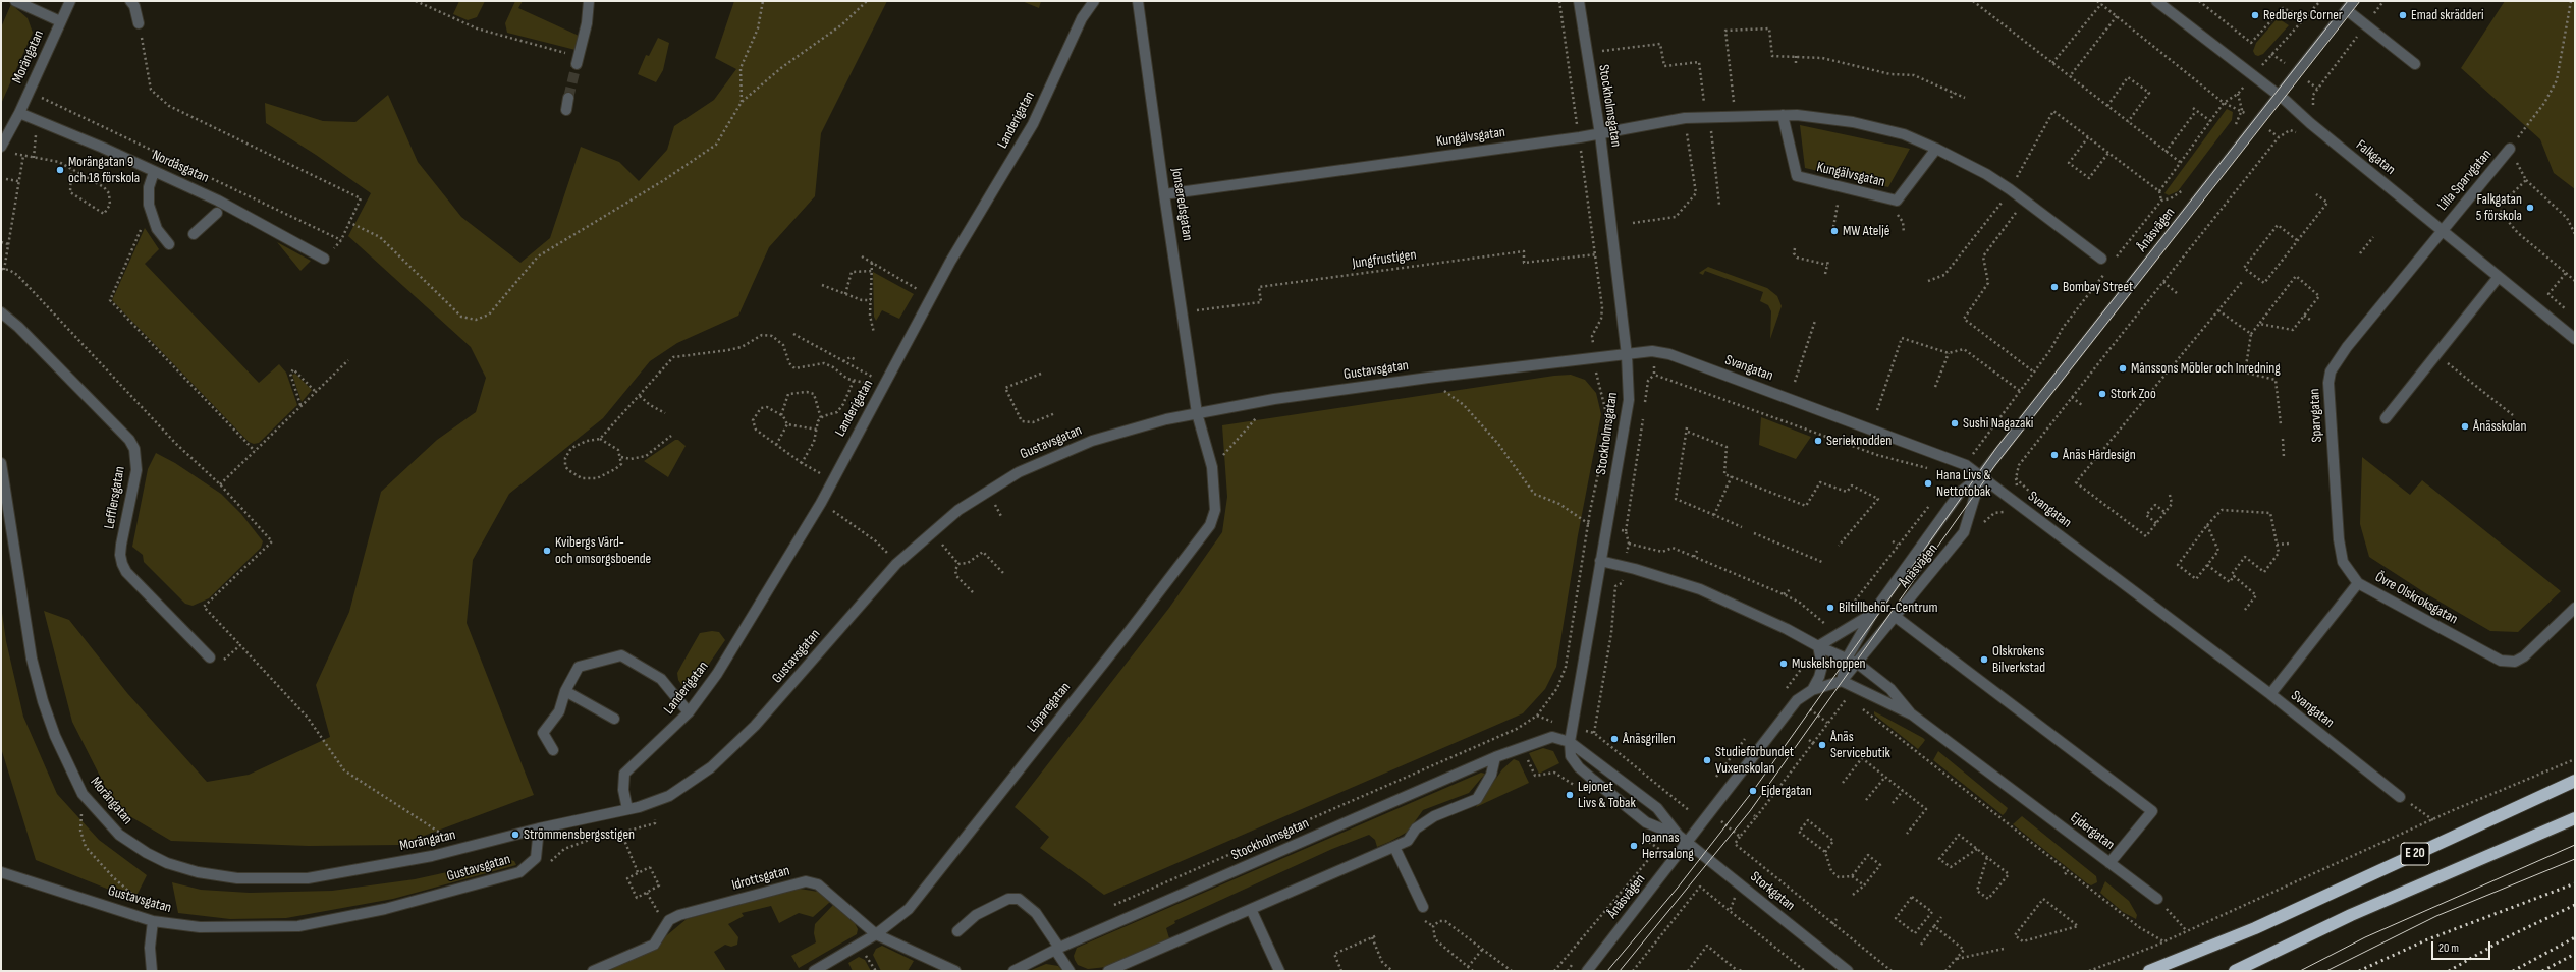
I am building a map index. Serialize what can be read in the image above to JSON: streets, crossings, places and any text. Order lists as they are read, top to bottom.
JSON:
{
  "streets": {
    "highway": ["E 20"],
    "street": [
      "Morängatan",
      "Stockholmsgatan",
      "Landerigatan",
      "Kungälvsgatan",
      "Falkgatan",
      "Nordåsgatan",
      "Lilla Sparvgatan",
      "Jonseredsgatan",
      "Ånäsvägen",
      "Svangatan",
      "Gustavsgatan",
      "Sparvgatan",
      "Lefflersgatan",
      "Övre Olskroksgatan",
      "Löparegatan",
      "Ejdergatan",
      "Idrottsgatan",
      "Storkgatan"
    ],
    "path": ["Jungfrustigen"]
  },
  "crossings": [
    ["Morängatan", "Nordåsgatan"],
    ["Morängatan", "Gustavsgatan"],
    ["Stockholmsgatan", "Kungälvsgatan"],
    ["Stockholmsgatan", "Svangatan"],
    ["Stockholmsgatan", "Gustavsgatan"],
    ["Stockholmsgatan", "Ejdergatan"],
    ["Stockholmsgatan", "Storkgatan"],
    ["Landerigatan", "Gustavsgatan"],
    ["Kungälvsgatan", "Jonseredsgatan"],
    ["Falkgatan", "Lilla Sparvgatan"],
    ["Falkgatan", "Ånäsvägen"],
    ["Falkgatan", "Sparvgatan"],
    ["Lilla Sparvgatan", "Sparvgatan"],
    ["Jonseredsgatan", "Jungfrustigen"],
    ["Jonseredsgatan", "Gustavsgatan"],
    ["Jonseredsgatan", "Löparegatan"],
    ["Ånäsvägen", "Svangatan"],
    ["Ånäsvägen", "Ejdergatan"],
    ["Ånäsvägen", "Storkgatan"],
    ["Svangatan", "Gustavsgatan"],
    ["Svangatan", "Övre Olskroksgatan"],
    ["Gustavsgatan", "Löparegatan"],
    ["Sparvgatan", "Övre Olskroksgatan"],
    ["Löparegatan", "Idrottsgatan"]
  ],
  "places": [
    "Redbergs Corner",
    "Emad skrädderi",
    "Morängatan 9 och 18 förskola",
    "Falkgatan 5 förskola",
    "MW Ateljé",
    "Bombay Street",
    "Månssons Möbler och Inredning",
    "Stork Zoo",
    "Sushi Nagazaki",
    "Ånässkolan",
    "Serieknodden",
    "Ånäs Hårdesign",
    "Hana Livs & Nettotobak",
    "Kvibergs Vård- och omsorgsboende",
    "Biltillbehör-Centrum",
    "Olskrokens Bilverkstad",
    "Muskelshoppen",
    "Ånäsgrillen",
    "Ånäs Servicebutik",
    "Studieförbundet Vuxenskolan",
    "Ejdergatan",
    "Lejonet Livs & Tobak",
    "Strömmensbergsstigen",
    "Joannas Herrsalong"
  ],
  "scale_bar": "20 m"
}
